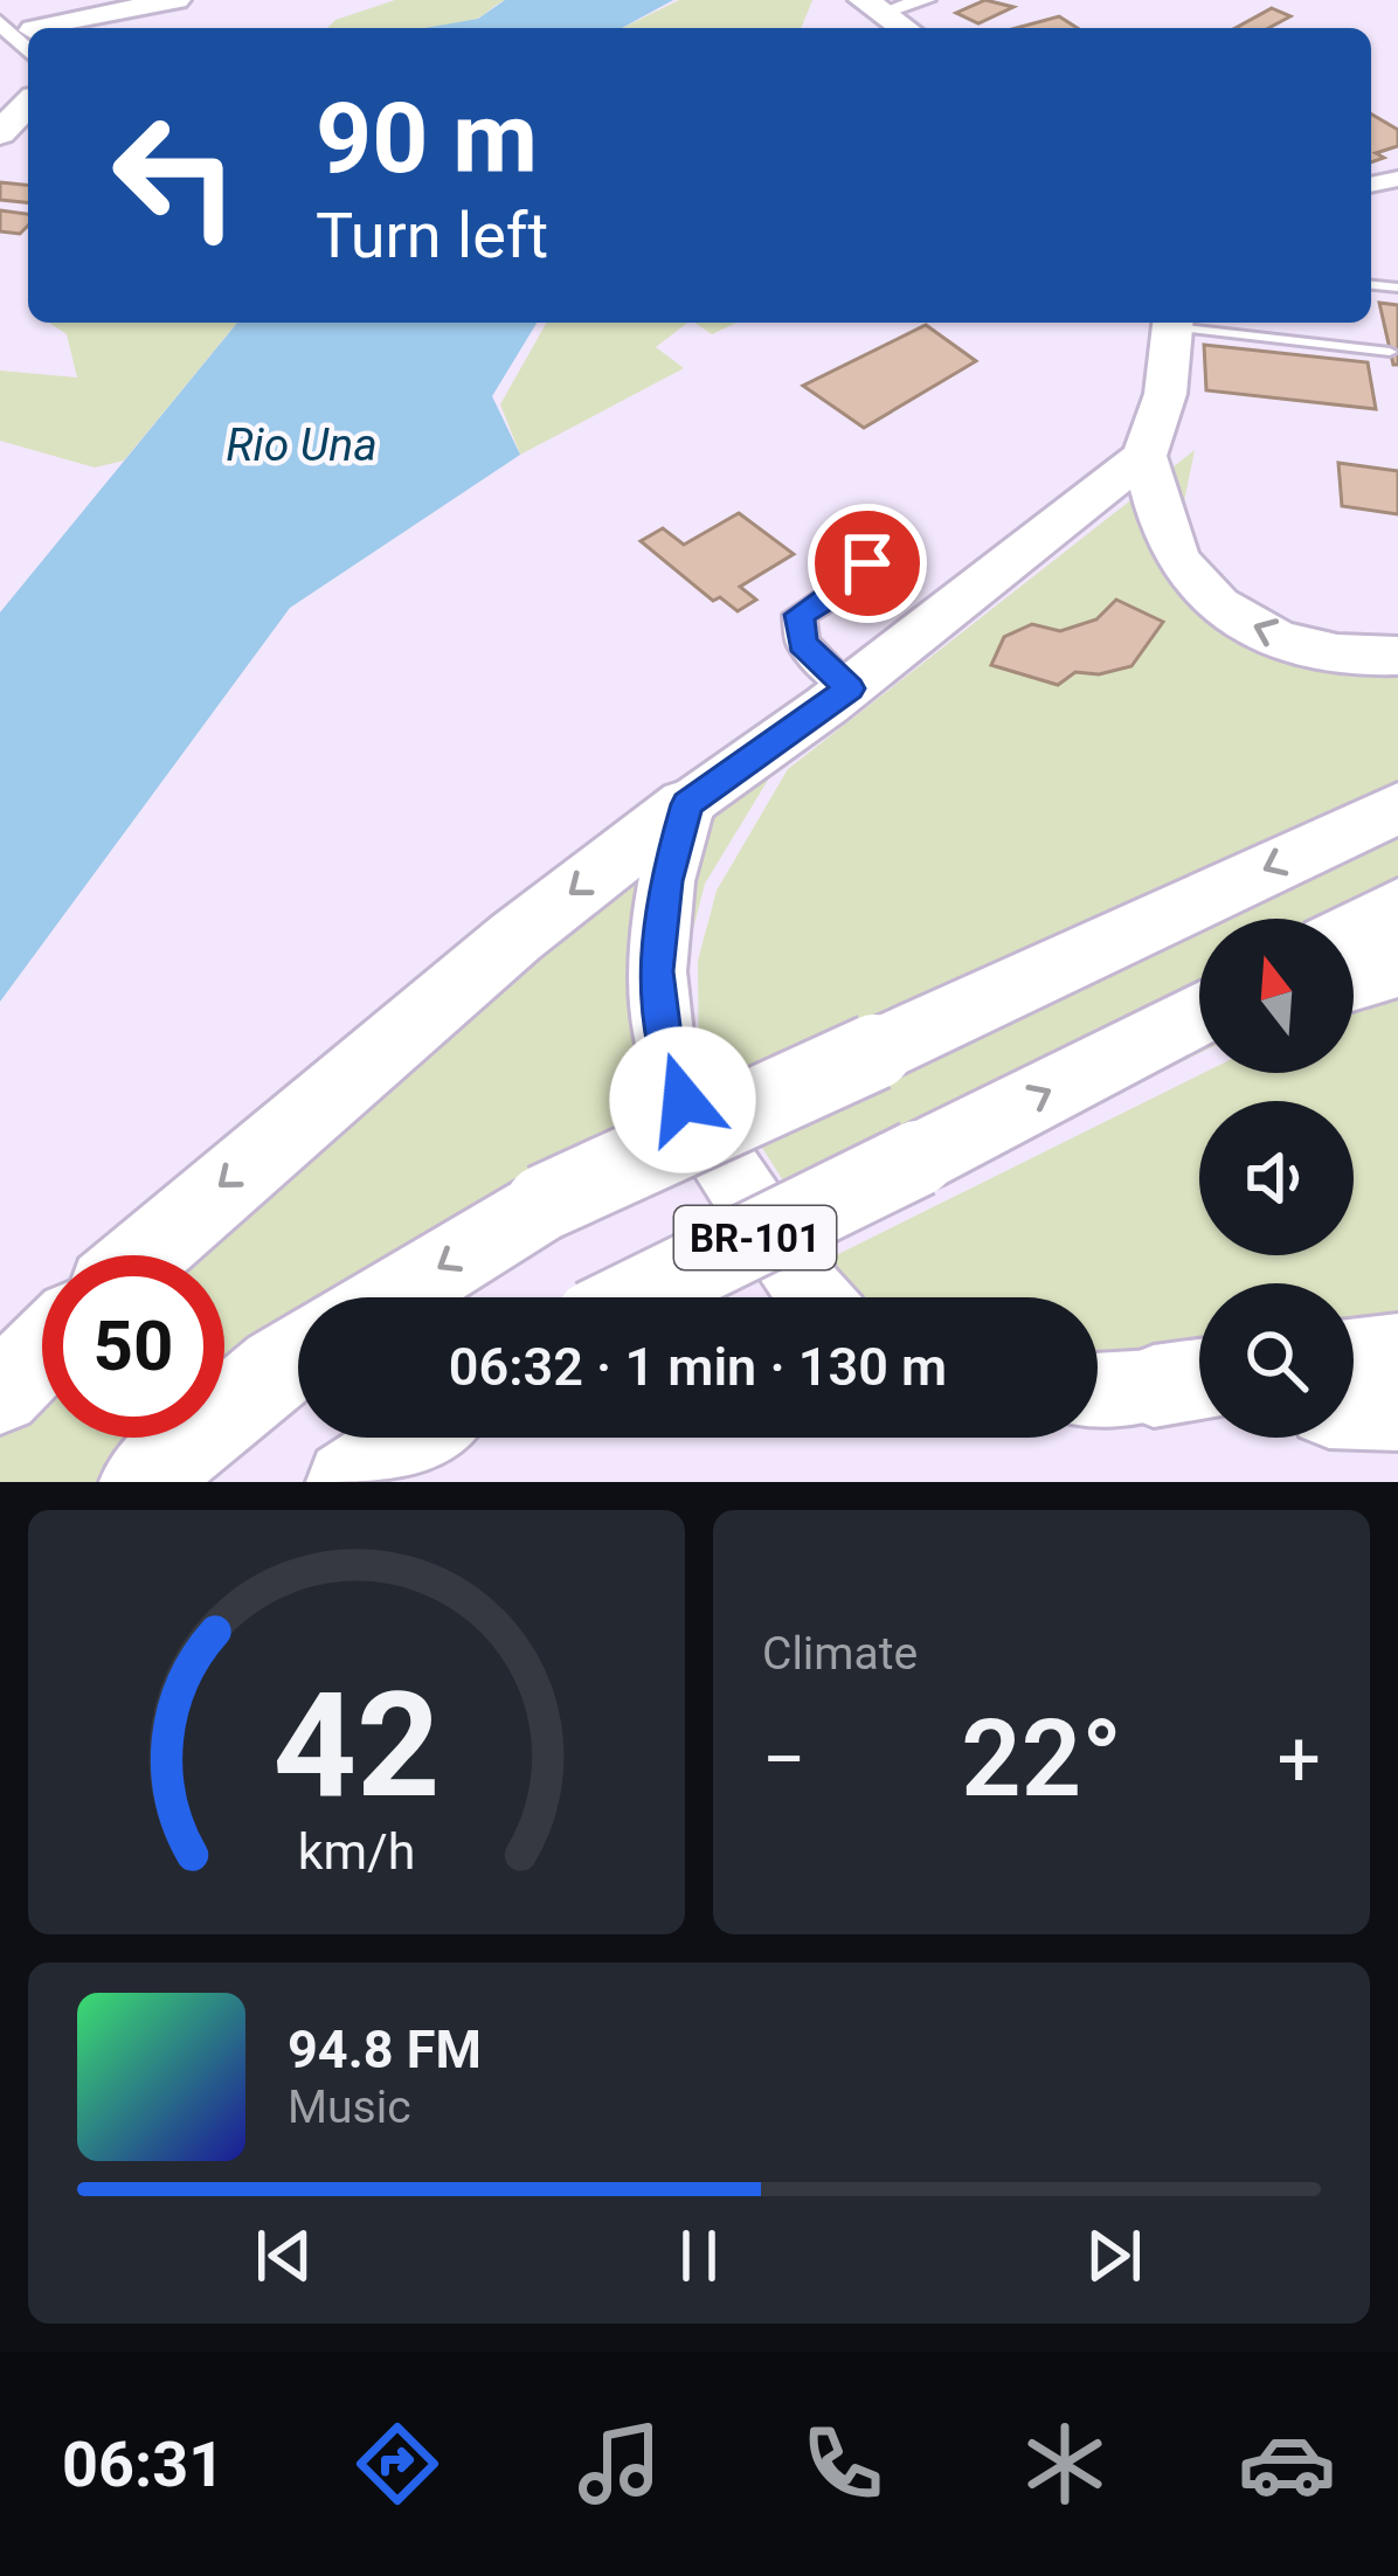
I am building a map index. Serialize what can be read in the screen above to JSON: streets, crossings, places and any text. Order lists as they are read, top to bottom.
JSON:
{
  "streets": {
    "highway": ["BR-101"]
  },
  "water": ["Rio Una"],
  "north": "top",
  "page": {
    "turn": ["90 m", "Turn left"],
    "limit": "50",
    "trip": "06:32 · 1 min · 130 m",
    "tile": "Climate",
    "heat": ["−", "22°", "+"],
    "song": ["94.8 FM", "Music"],
    "tabs": "06:31",
    "gauge": ["42", "km/h"]
  }
}
